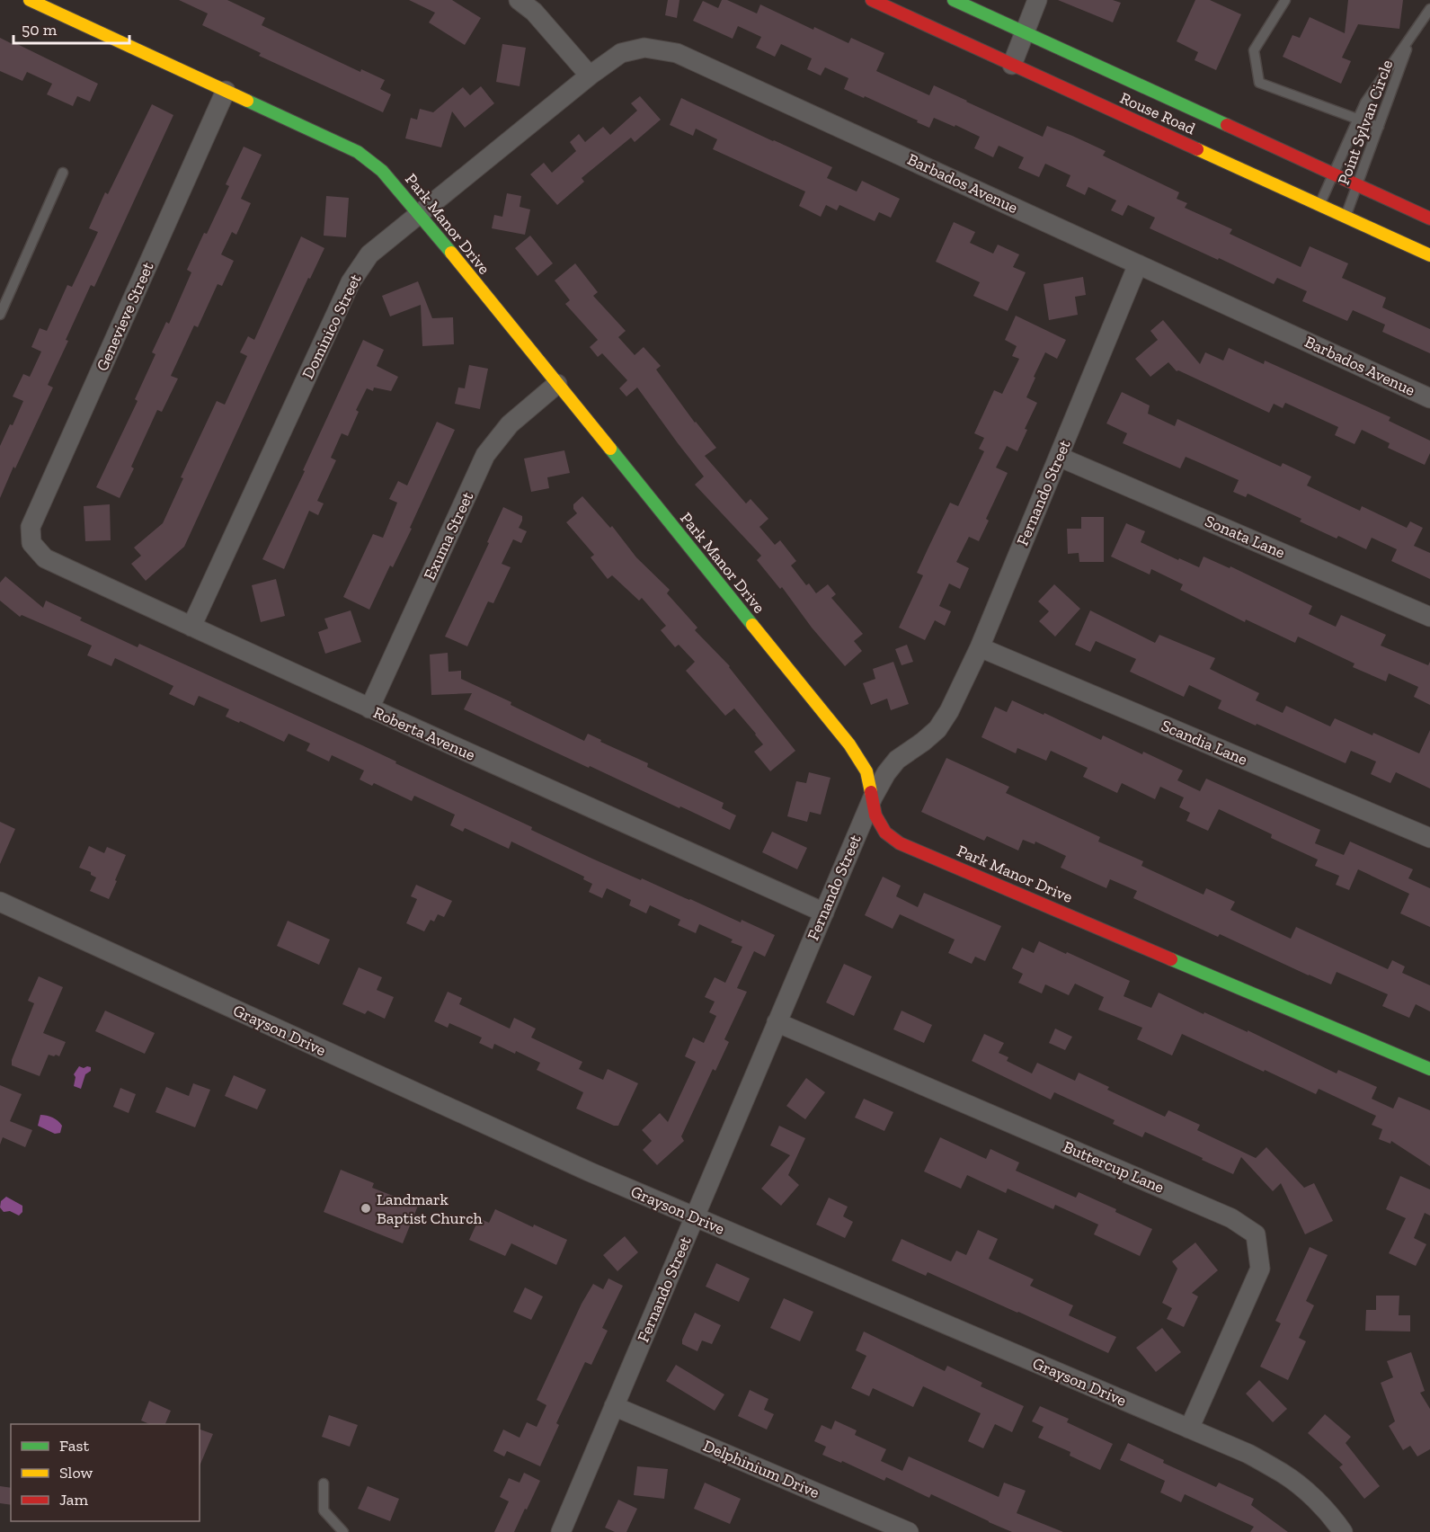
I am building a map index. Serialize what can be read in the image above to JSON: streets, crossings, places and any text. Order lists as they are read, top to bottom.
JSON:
{
  "streets": {
    "street": [
      "Rouse Road",
      "Barbados Avenue",
      "Park Manor Drive",
      "Genevieve Street",
      "Dominico Street",
      "Fernando Street",
      "Exuma Street",
      "Sonata Lane",
      "Roberta Avenue",
      "Scandia Lane",
      "Grayson Drive",
      "Buttercup Lane",
      "Delphinium Drive"
    ],
    "lane": ["Point Sylvan Circle"]
  },
  "crossings": [
    ["Rouse Road", "Point Sylvan Circle"],
    ["Barbados Avenue", "Dominico Street"],
    ["Barbados Avenue", "Fernando Street"],
    ["Park Manor Drive", "Genevieve Street"],
    ["Park Manor Drive", "Dominico Street"],
    ["Park Manor Drive", "Fernando Street"],
    ["Park Manor Drive", "Exuma Street"],
    ["Genevieve Street", "Roberta Avenue"],
    ["Dominico Street", "Roberta Avenue"],
    ["Fernando Street", "Sonata Lane"],
    ["Fernando Street", "Roberta Avenue"],
    ["Fernando Street", "Scandia Lane"],
    ["Fernando Street", "Grayson Drive"],
    ["Fernando Street", "Buttercup Lane"],
    ["Fernando Street", "Delphinium Drive"],
    ["Exuma Street", "Roberta Avenue"],
    ["Grayson Drive", "Buttercup Lane"]
  ],
  "places": ["Landmark Baptist Church"],
  "legend": ["Fast", "Slow", "Jam"],
  "scale_bar": "50 m"
}
